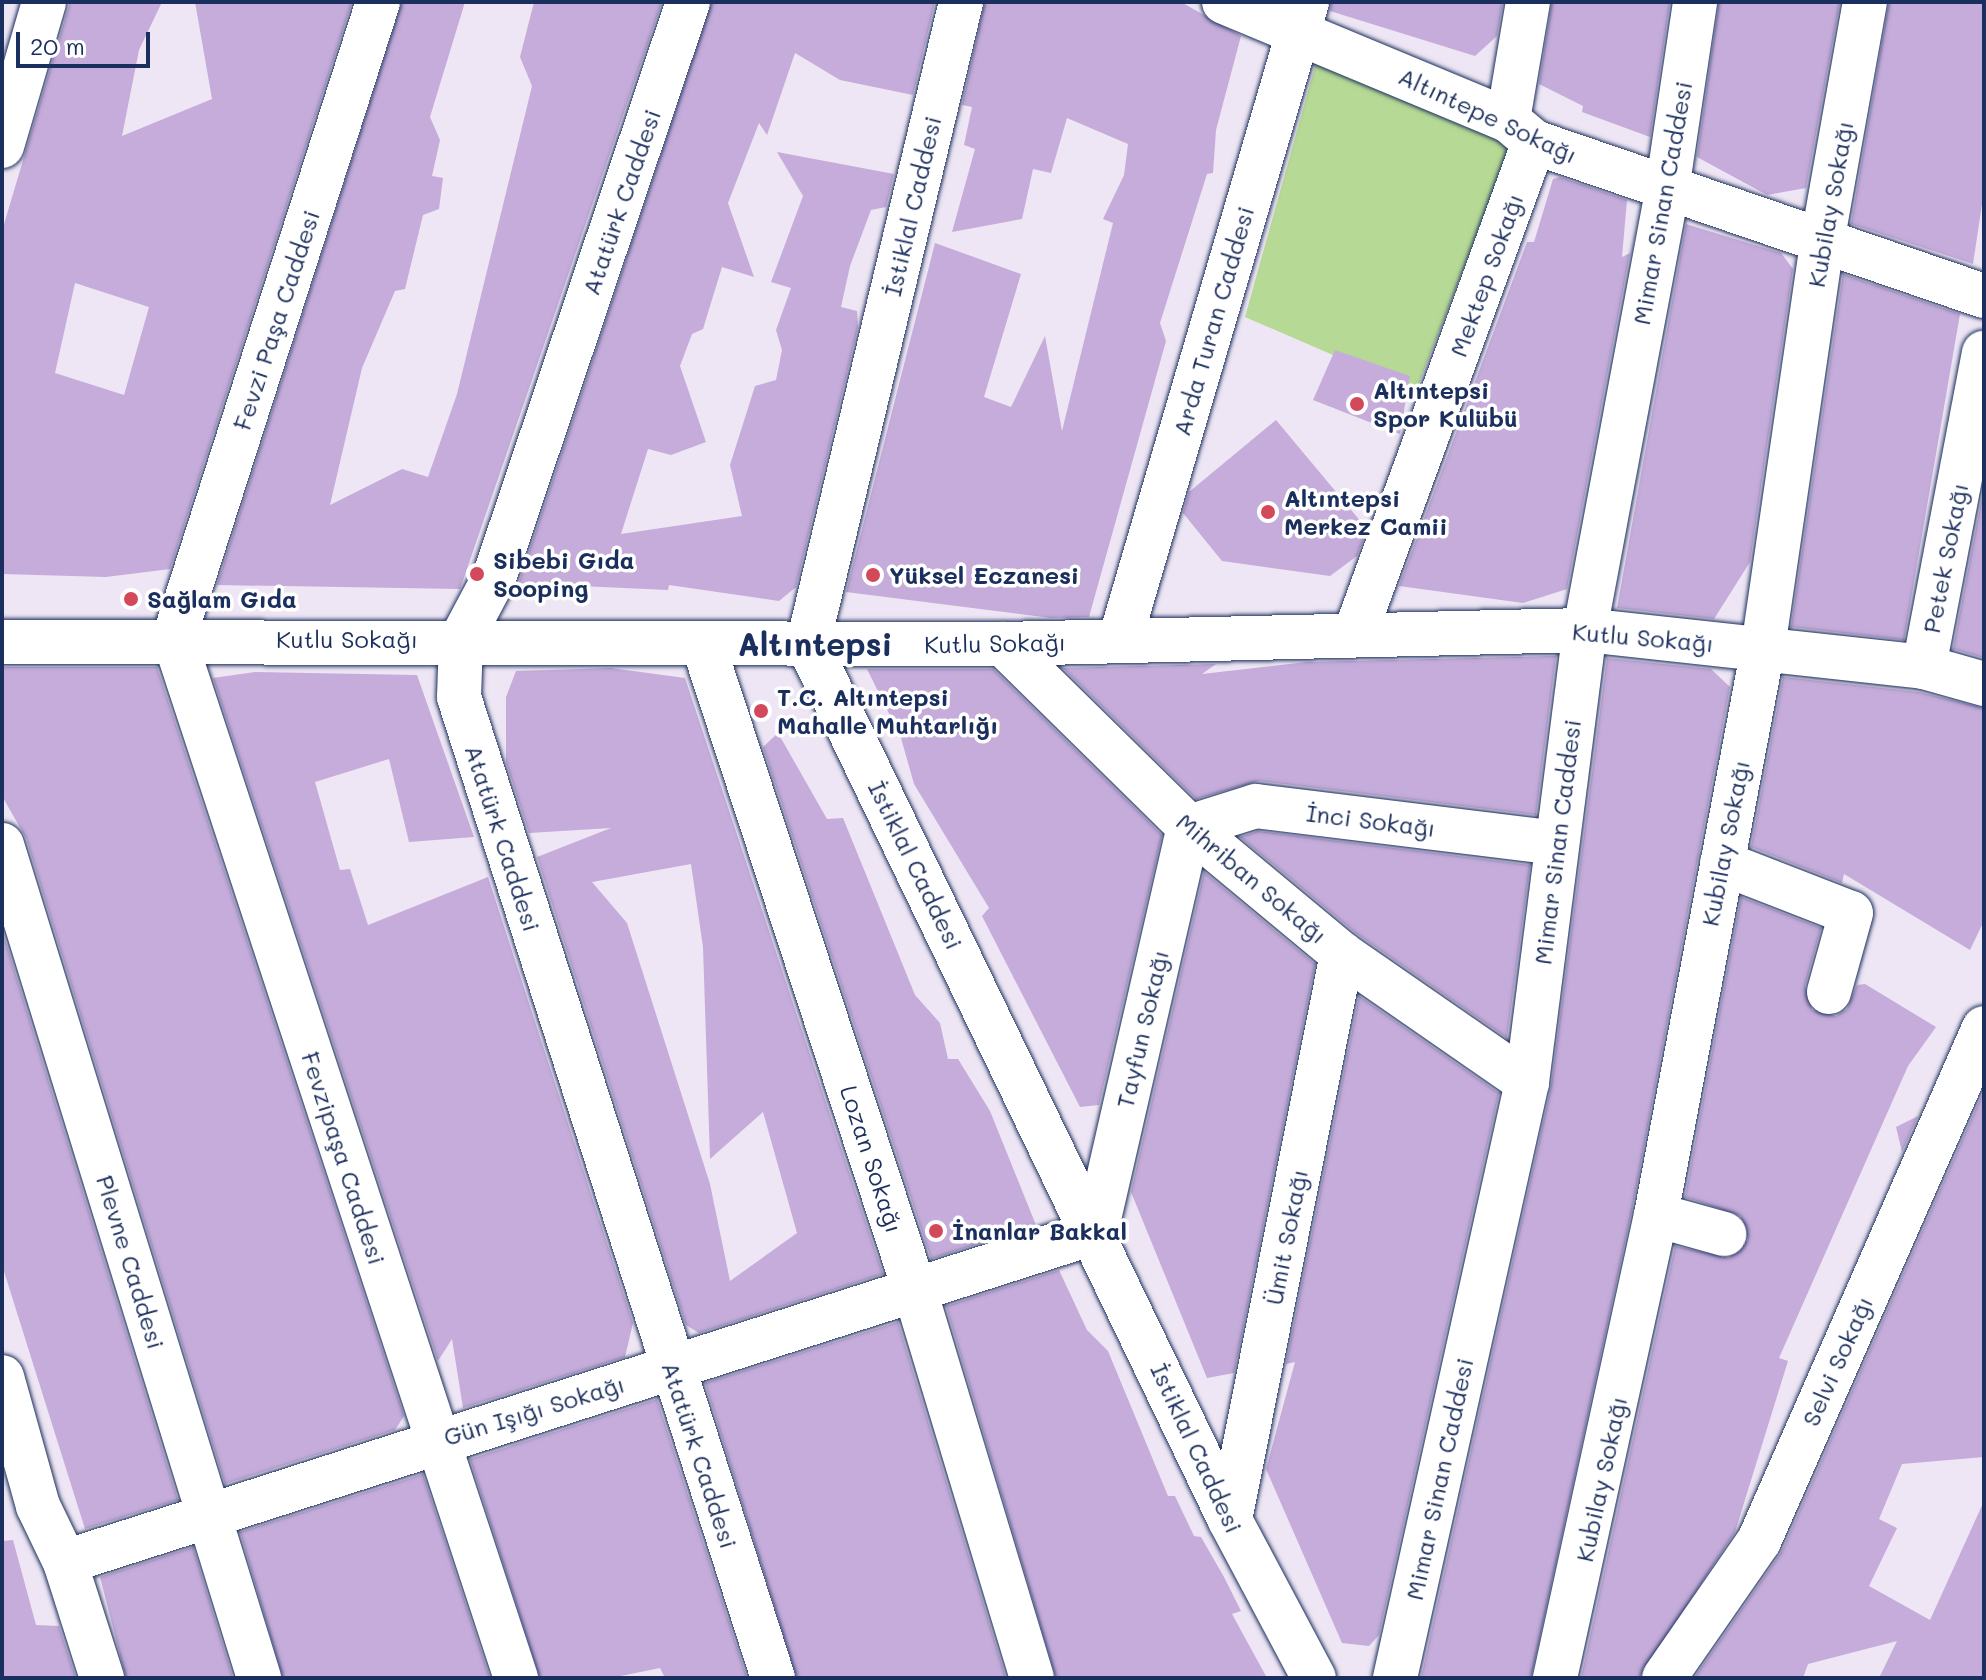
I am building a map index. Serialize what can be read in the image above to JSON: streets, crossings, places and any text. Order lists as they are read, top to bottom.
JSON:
{
  "streets": {
    "street": [
      "Altıntepe Sokağı",
      "Atatürk Caddesi",
      "Mimar Sinan Caddesi",
      "Kubilay Sokağı",
      "İstiklal Caddesi",
      "Mektep Sokağı",
      "Fevzi Paşa Caddesi",
      "Arda Turan Caddesi",
      "Petek Sokağı",
      "Kutlu Sokağı",
      "İnci Sokağı",
      "Mihriban Sokağı",
      "Tayfun Sokağı",
      "Fevzipaşa Caddesi",
      "Lozan Sokağı",
      "Ümit Sokağı",
      "Plevne Caddesi",
      "Selvi Sokağı",
      "Gün Işığı Sokağı"
    ]
  },
  "crossings": [
    ["Altıntepe Sokağı", "Mimar Sinan Caddesi"],
    ["Altıntepe Sokağı", "Kubilay Sokağı"],
    ["Altıntepe Sokağı", "Mektep Sokağı"],
    ["Altıntepe Sokağı", "Arda Turan Caddesi"],
    ["Atatürk Caddesi", "Kutlu Sokağı"],
    ["Atatürk Caddesi", "Gün Işığı Sokağı"],
    ["Mimar Sinan Caddesi", "Kutlu Sokağı"],
    ["Mimar Sinan Caddesi", "İnci Sokağı"],
    ["Mimar Sinan Caddesi", "Mihriban Sokağı"],
    ["Kubilay Sokağı", "Kutlu Sokağı"],
    ["İstiklal Caddesi", "Kutlu Sokağı"],
    ["İstiklal Caddesi", "Tayfun Sokağı"],
    ["İstiklal Caddesi", "Ümit Sokağı"],
    ["İstiklal Caddesi", "Gün Işığı Sokağı"],
    ["Mektep Sokağı", "Kutlu Sokağı"],
    ["Fevzi Paşa Caddesi", "Kutlu Sokağı"],
    ["Fevzi Paşa Caddesi", "Fevzipaşa Caddesi"],
    ["Arda Turan Caddesi", "Kutlu Sokağı"],
    ["Petek Sokağı", "Kutlu Sokağı"],
    ["Kutlu Sokağı", "Mihriban Sokağı"],
    ["Kutlu Sokağı", "Fevzipaşa Caddesi"],
    ["Kutlu Sokağı", "Lozan Sokağı"],
    ["İnci Sokağı", "Mihriban Sokağı"],
    ["İnci Sokağı", "Tayfun Sokağı"],
    ["Mihriban Sokağı", "Tayfun Sokağı"],
    ["Mihriban Sokağı", "Ümit Sokağı"],
    ["Tayfun Sokağı", "Gün Işığı Sokağı"],
    ["Fevzipaşa Caddesi", "Gün Işığı Sokağı"],
    ["Lozan Sokağı", "Gün Işığı Sokağı"],
    ["Plevne Caddesi", "Gün Işığı Sokağı"]
  ],
  "districts": ["Altıntepsi"],
  "places": [
    "Altıntepsi Spor Kulübü",
    "Altıntepsi Merkez Camii",
    "Sibebi Gıda Sooping",
    "Yüksel Eczanesi",
    "Sağlam Gıda",
    "T.C. Altıntepsi Mahalle Muhtarlığı",
    "İnanlar Bakkal"
  ],
  "scale_bar": "20 m"
}
